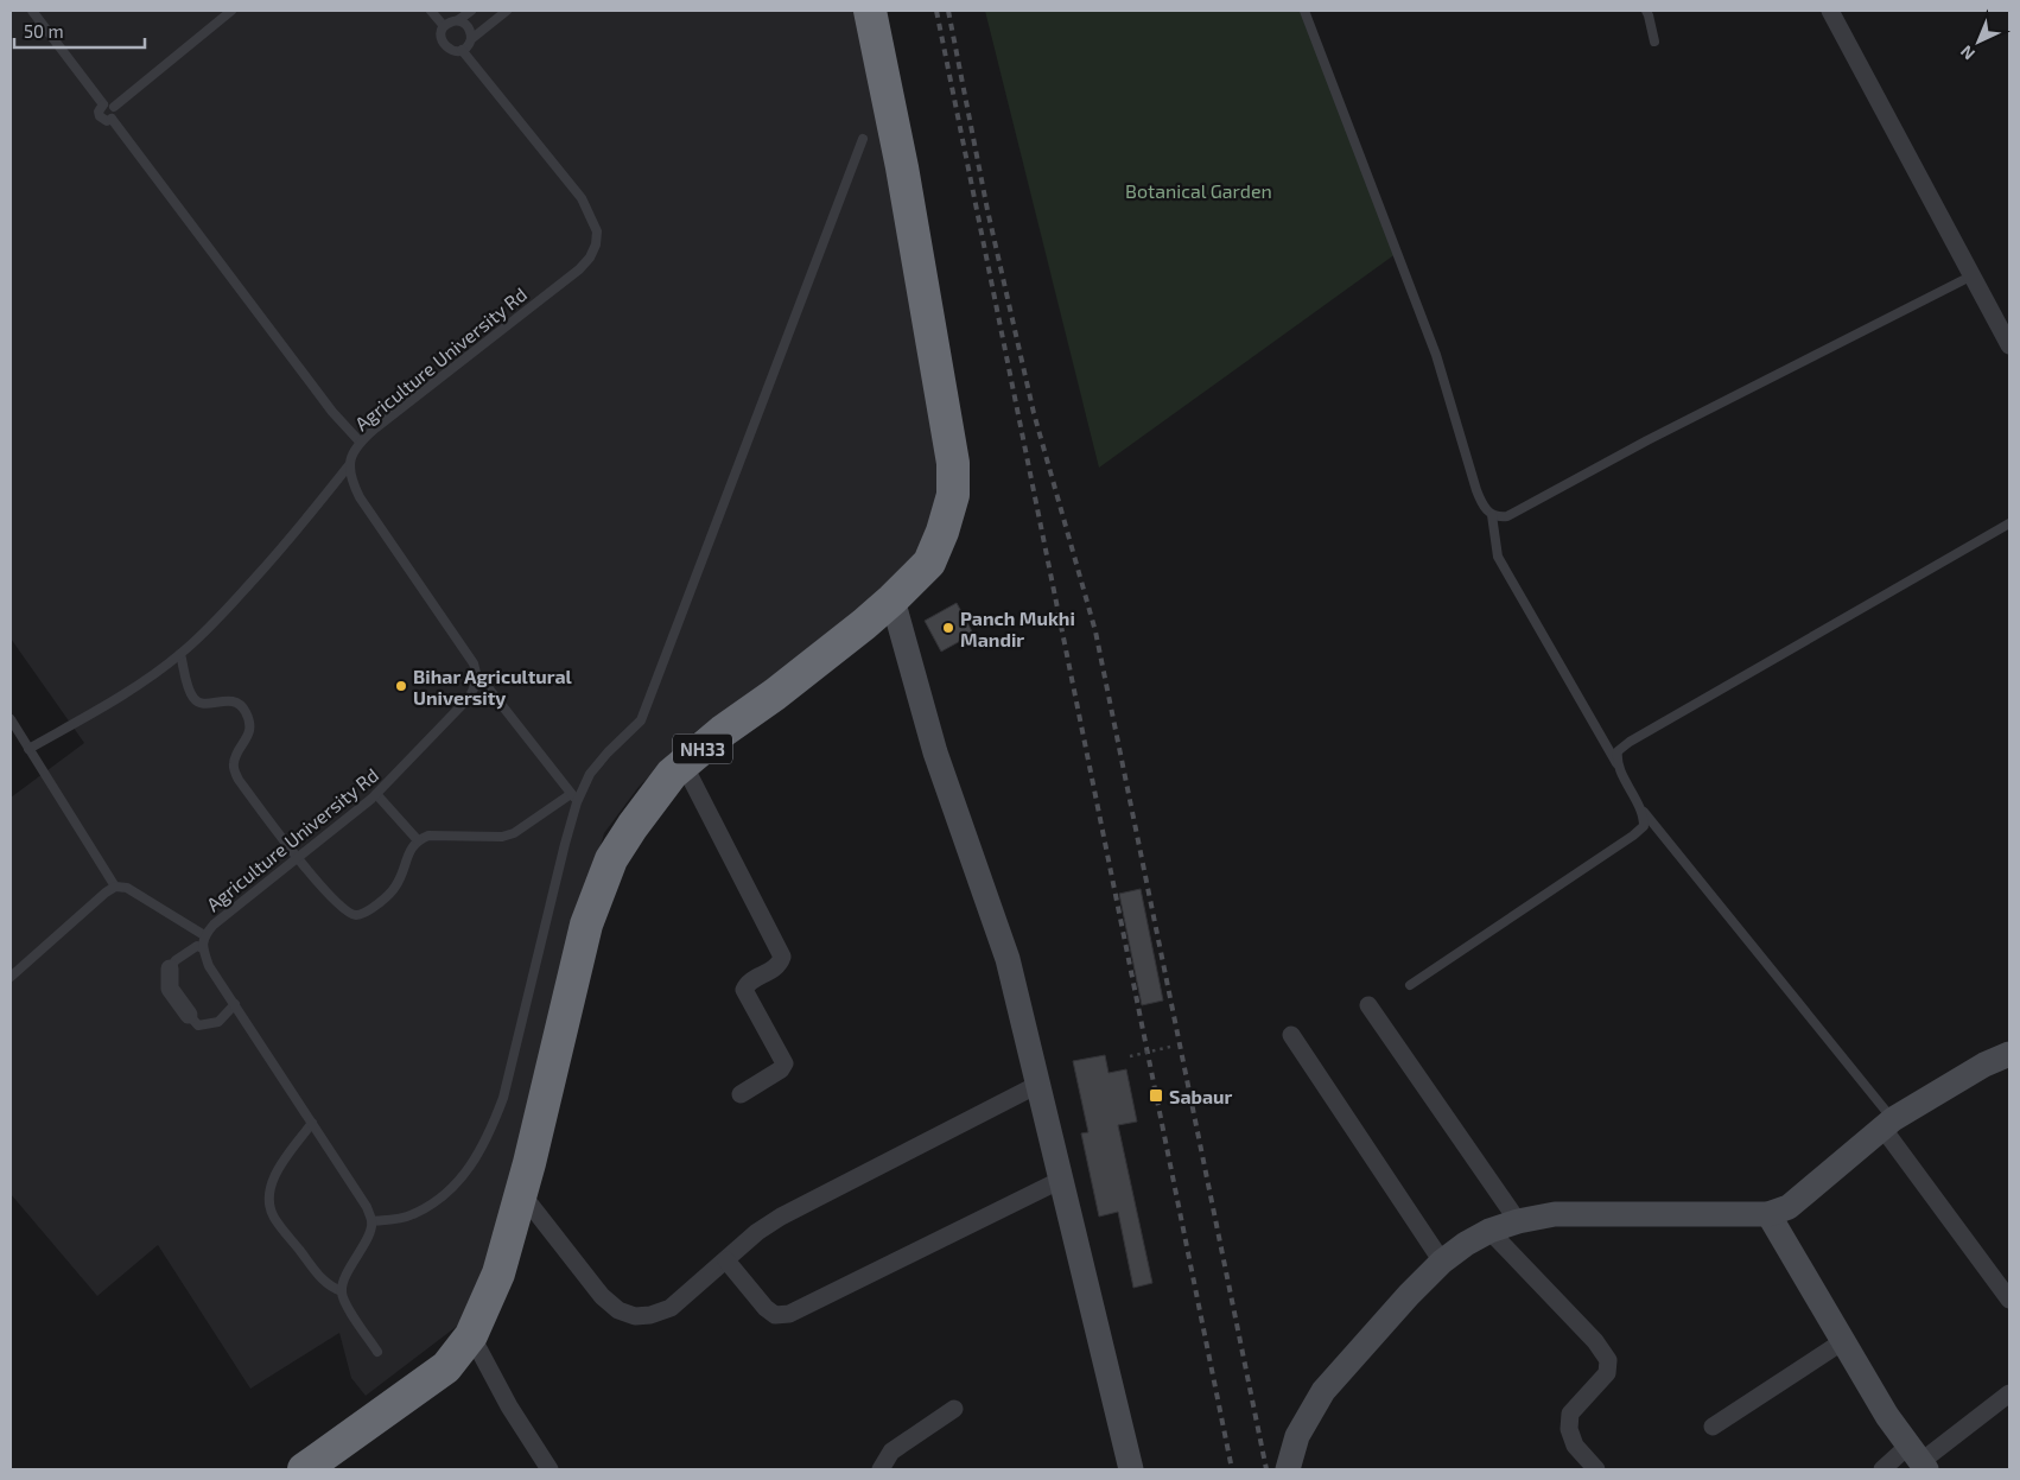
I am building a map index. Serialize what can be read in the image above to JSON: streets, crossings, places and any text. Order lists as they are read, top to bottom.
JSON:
{
  "streets": {
    "highway": ["NH33"],
    "lane": ["Agriculture University Rd"]
  },
  "parks": ["Botanical Garden"],
  "places": {
    "other": ["Panch Mukhi Mandir", "Bihar Agricultural University"],
    "transit": ["Sabaur"]
  },
  "scale_bar": "50 m",
  "north": "bottom left"
}
